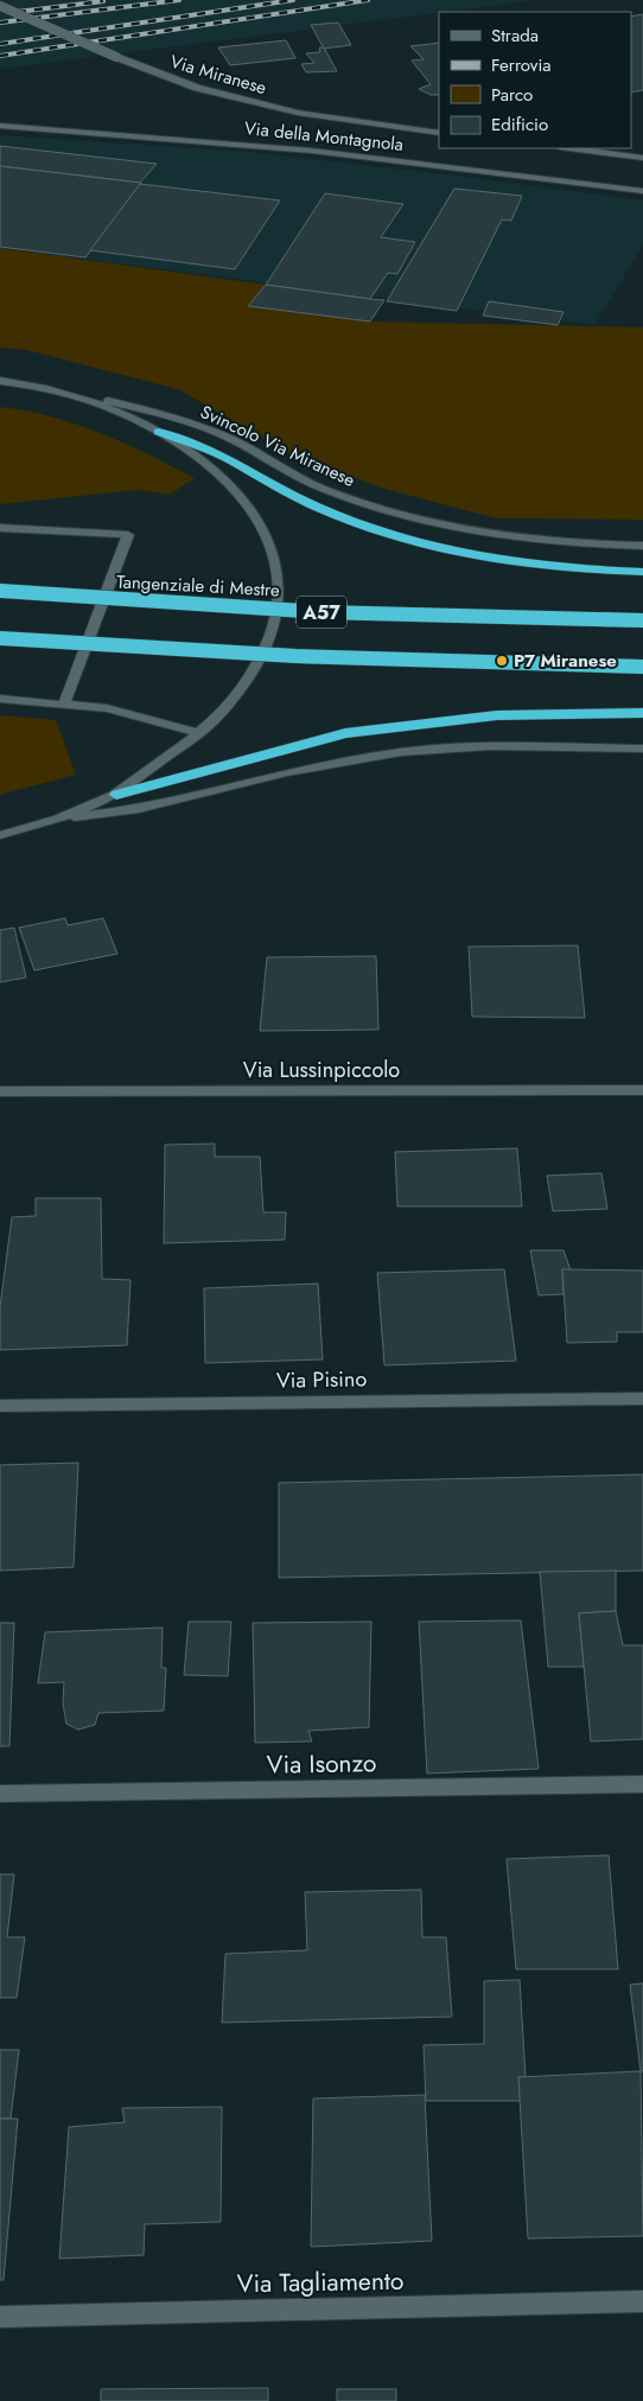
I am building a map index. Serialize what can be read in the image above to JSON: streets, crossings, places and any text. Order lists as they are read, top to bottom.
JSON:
{
  "streets": {
    "highway": ["Tangenziale di Mestre", "A57"],
    "street": [
      "Via Miranese",
      "Via della Montagnola",
      "Svincolo Via Miranese",
      "Via Lussinpiccolo",
      "Via Pisino",
      "Via Isonzo",
      "Via Tagliamento"
    ]
  },
  "places": ["P7 Miranese"],
  "legend": [
    "Strada",
    "Ferrovia",
    "Parco",
    "Edificio"
  ]
}
